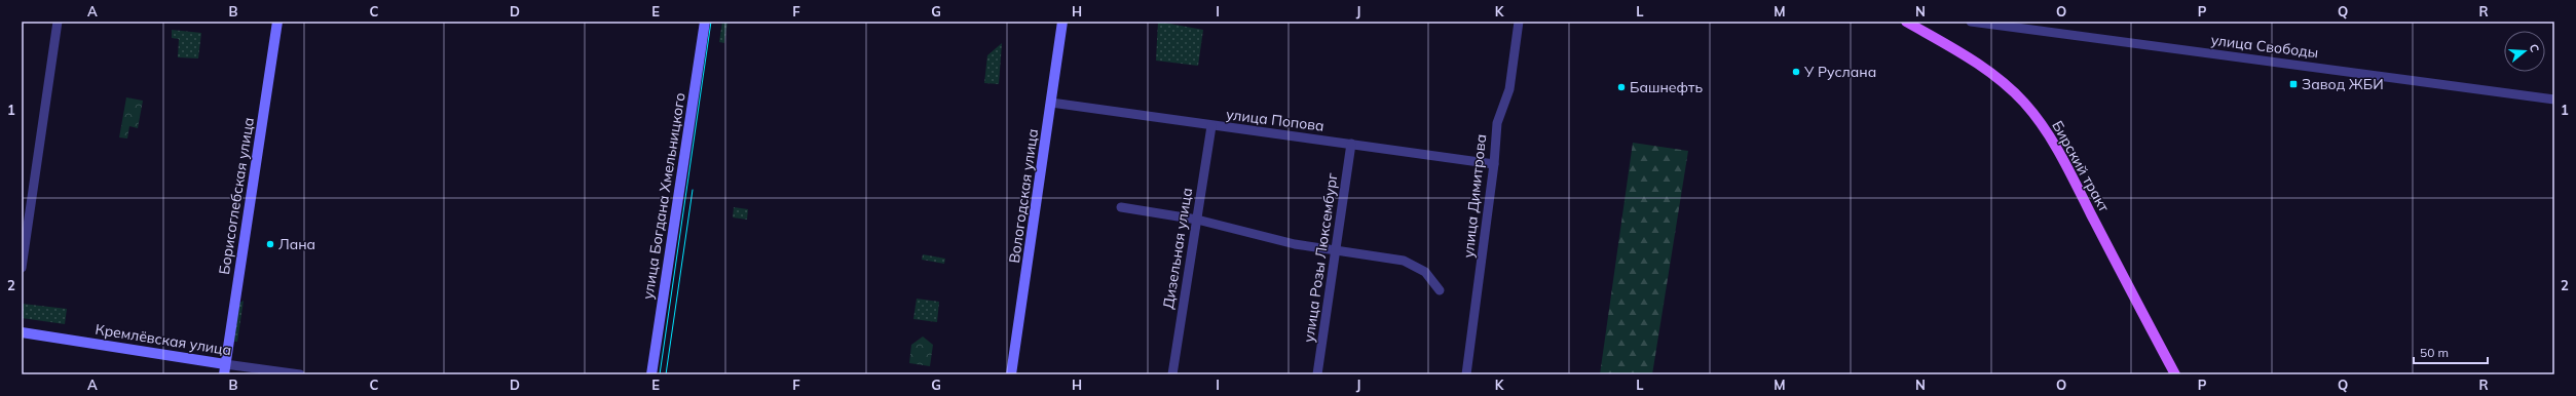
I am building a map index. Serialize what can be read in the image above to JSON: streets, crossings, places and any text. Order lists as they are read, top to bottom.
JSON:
{
  "streets": {
    "main road": [
      "Бирский тракт",
      "Борисоглебская улица",
      "улица Богдана Хмельницкого",
      "Вологодская улица",
      "Кремлёвская улица"
    ],
    "street": [
      "улица Свободы",
      "улица Попова",
      "улица Димитрова",
      "Дизельная улица",
      "улица Розы Люксембург"
    ]
  },
  "crossings": [
    ["улица Попова", "Вологодская улица"],
    ["улица Попова", "улица Димитрова"],
    ["улица Попова", "Дизельная улица"],
    ["улица Попова", "улица Розы Люксембург"],
    ["Борисоглебская улица", "Кремлёвская улица"]
  ],
  "places": {
    "other": ["У Руслана", "Башнефть", "Лана"],
    "transit": ["Завод ЖБИ"]
  },
  "scale_bar": "50 m",
  "north": "right",
  "grid": {
    "columns": [
      "A",
      "B",
      "C",
      "D",
      "E",
      "F",
      "G",
      "H",
      "I",
      "J",
      "K",
      "L",
      "M",
      "N",
      "O",
      "P",
      "Q",
      "R"
    ],
    "rows": ["1", "2"]
  }
}
